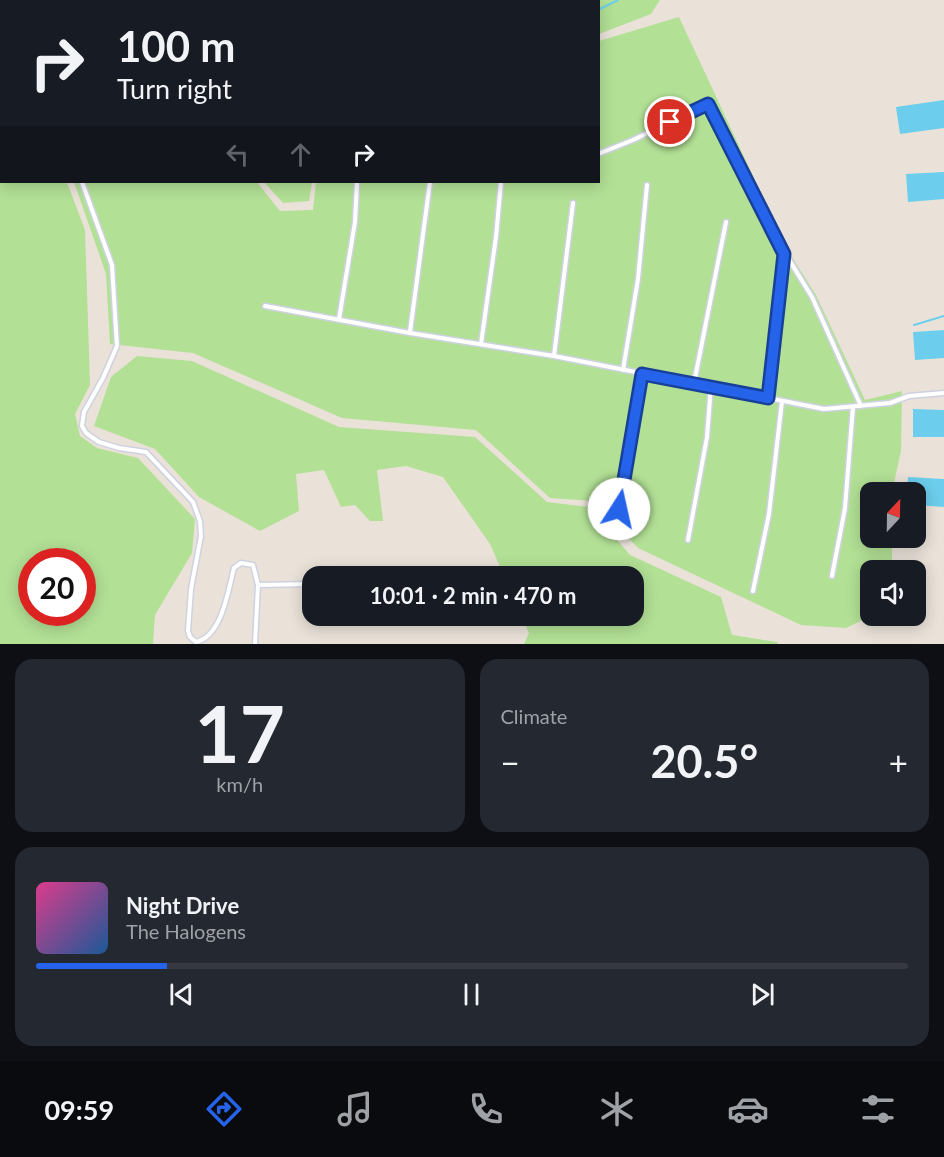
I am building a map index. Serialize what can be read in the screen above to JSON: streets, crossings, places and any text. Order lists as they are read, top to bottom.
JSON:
{
  "north": "top",
  "page": {
    "turn": ["100 m", "Turn right"],
    "limit": "20",
    "trip": "10:01 · 2 min · 470 m",
    "tile": [
      ["17", "km/h"],
      "Climate"
    ],
    "heat": ["−", "20.5°", "+"],
    "song": ["Night Drive", "The Halogens"],
    "tabs": "09:59"
  }
}
